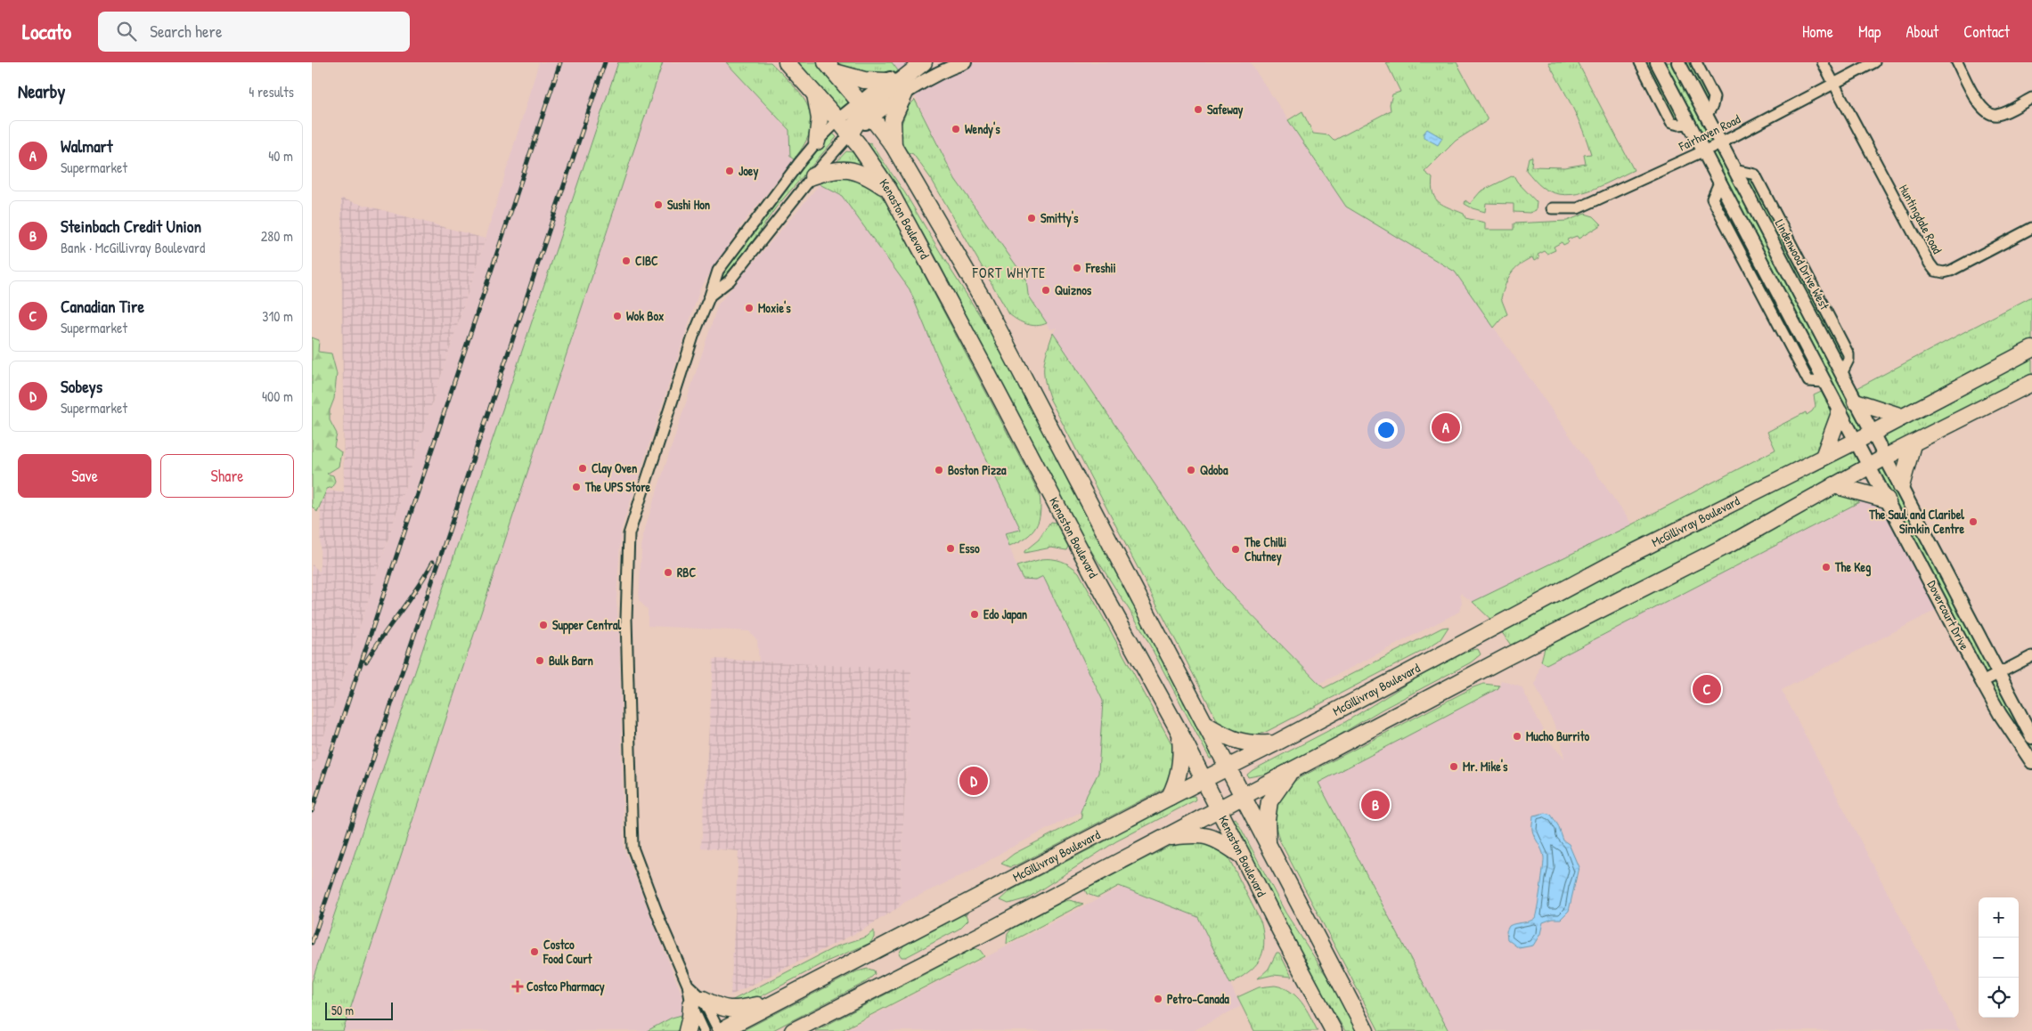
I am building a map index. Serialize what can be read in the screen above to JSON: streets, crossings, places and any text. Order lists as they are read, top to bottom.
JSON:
{
  "streets": {
    "main road": ["Kenaston Boulevard", "McGillivray Boulevard"],
    "street": [
      "Fairhaven Road",
      "Huntingdale Road",
      "Lindenwood Drive West",
      "Dovercourt Drive"
    ]
  },
  "crossings": [
    ["Fairhaven Road", "Huntingdale Road"],
    ["Fairhaven Road", "Lindenwood Drive West"],
    ["Kenaston Boulevard", "McGillivray Boulevard"],
    ["Lindenwood Drive West", "McGillivray Boulevard"],
    ["Lindenwood Drive West", "Dovercourt Drive"]
  ],
  "districts": ["FORT WHYTE"],
  "places": {
    "other": [
      "Safeway",
      "Wendy's",
      "Joey",
      "Sushi Hon",
      "Smitty's",
      "CIBC",
      "Freshii",
      "Quiznos",
      "Moxie's",
      "Wok Box",
      "Clay Oven",
      "Boston Pizza",
      "Qdoba",
      "The UPS Store",
      "The Saul and Claribel Simkin Centre",
      "Esso",
      "The Chilli Chutney",
      "The Keg",
      "RBC",
      "Edo Japan",
      "Supper Central",
      "Bulk Barn",
      "Mucho Burrito",
      "Mr. Mike's",
      "Costco Food Court",
      "Petro-Canada"
    ],
    "health": ["Costco Pharmacy"]
  },
  "scale_bar": "50 m",
  "page": {
    "header": "Locato",
    "search": "Search here",
    "nav": [
      "Home",
      "Map",
      "About",
      "Contact"
    ],
    "heading": ["Nearby", "4 results"],
    "list": [
      {
        "mark": "A",
        "name": "Walmart",
        "note": "Supermarket",
        "value": "40 m"
      },
      {
        "mark": "B",
        "name": "Steinbach Credit Union",
        "note": "Bank · McGillivray Boulevard",
        "value": "280 m"
      },
      {
        "mark": "C",
        "name": "Canadian Tire",
        "note": "Supermarket",
        "value": "310 m"
      },
      {
        "mark": "D",
        "name": "Sobeys",
        "note": "Supermarket",
        "value": "400 m"
      }
    ],
    "pins": [
      "A",
      "C",
      "D",
      "B"
    ],
    "buttons": ["Save", "Share"],
    "map_buttons": ["+", "−"],
    "scale": "50 m"
  }
}
